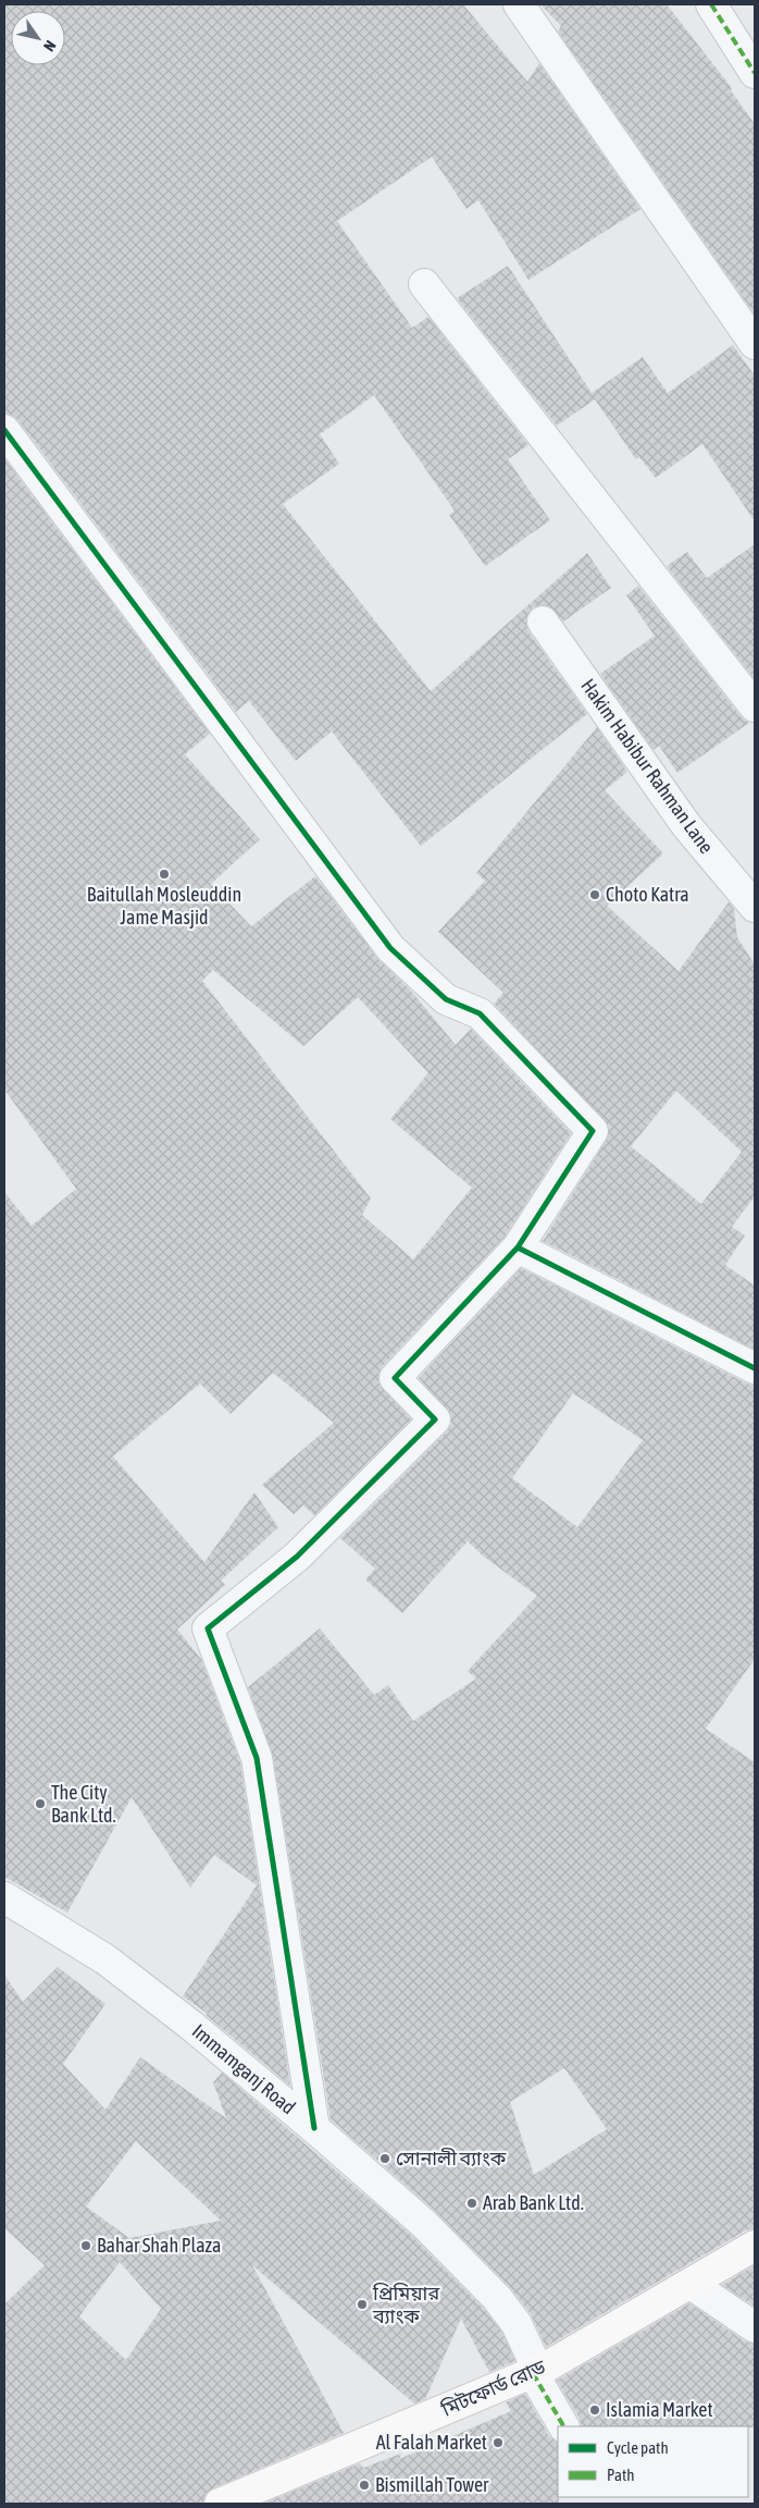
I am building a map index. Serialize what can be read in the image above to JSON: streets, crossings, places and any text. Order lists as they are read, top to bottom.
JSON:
{
  "streets": {
    "main road": ["মিটফোর্ড রোড"],
    "street": ["Hakim Habibur Rahman Lane", "Immamganj Road"]
  },
  "crossings": [
    ["Immamganj Road", "মিটফোর্ড রোড"]
  ],
  "places": [
    "Baitullah Mosleuddin Jame Masjid",
    "Choto Katra",
    "The City Bank Ltd.",
    "সোনালী ব্যাংক",
    "Arab Bank Ltd.",
    "Bahar Shah Plaza",
    "প্রিমিয়ার ব্যাংক",
    "Islamia Market",
    "Al Falah Market",
    "Bismillah Tower"
  ],
  "legend": ["Cycle path", "Path"],
  "north": "bottom right"
}
